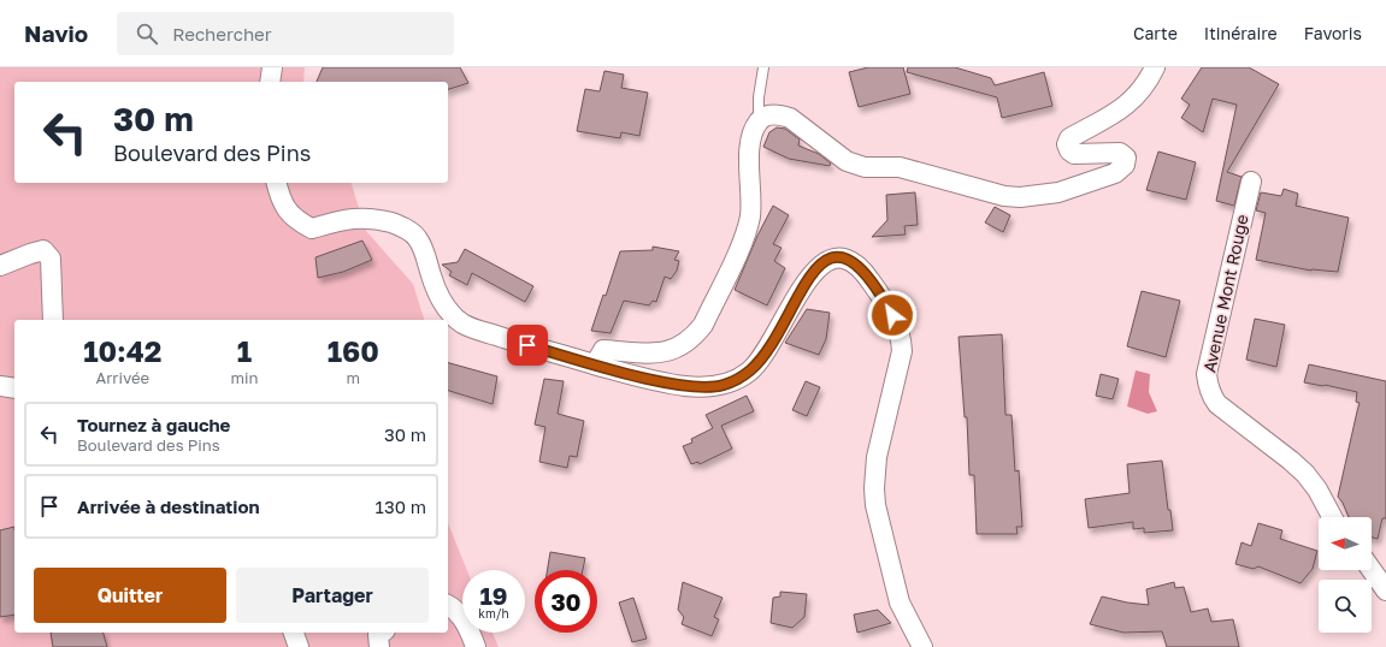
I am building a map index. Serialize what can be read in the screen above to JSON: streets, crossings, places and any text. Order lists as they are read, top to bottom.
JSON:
{
  "streets": {
    "street": ["Avenue Mont Rouge"]
  },
  "north": "left",
  "page": {
    "header": "Navio",
    "search": "Rechercher",
    "nav": ["Carte", "Itinéraire", "Favoris"],
    "turn": ["30 m", "Boulevard des Pins"],
    "eta": [
      "10:42",
      "Arrivée",
      "1",
      "min",
      "160",
      "m"
    ],
    "list": [
      {
        "name": "Tournez à gauche",
        "note": "Boulevard des Pins",
        "value": "30 m"
      },
      {
        "name": "Arrivée à destination",
        "value": "130 m"
      }
    ],
    "buttons": ["Quitter", "Partager"],
    "speed": "19 km/h",
    "limit": "30"
  }
}
